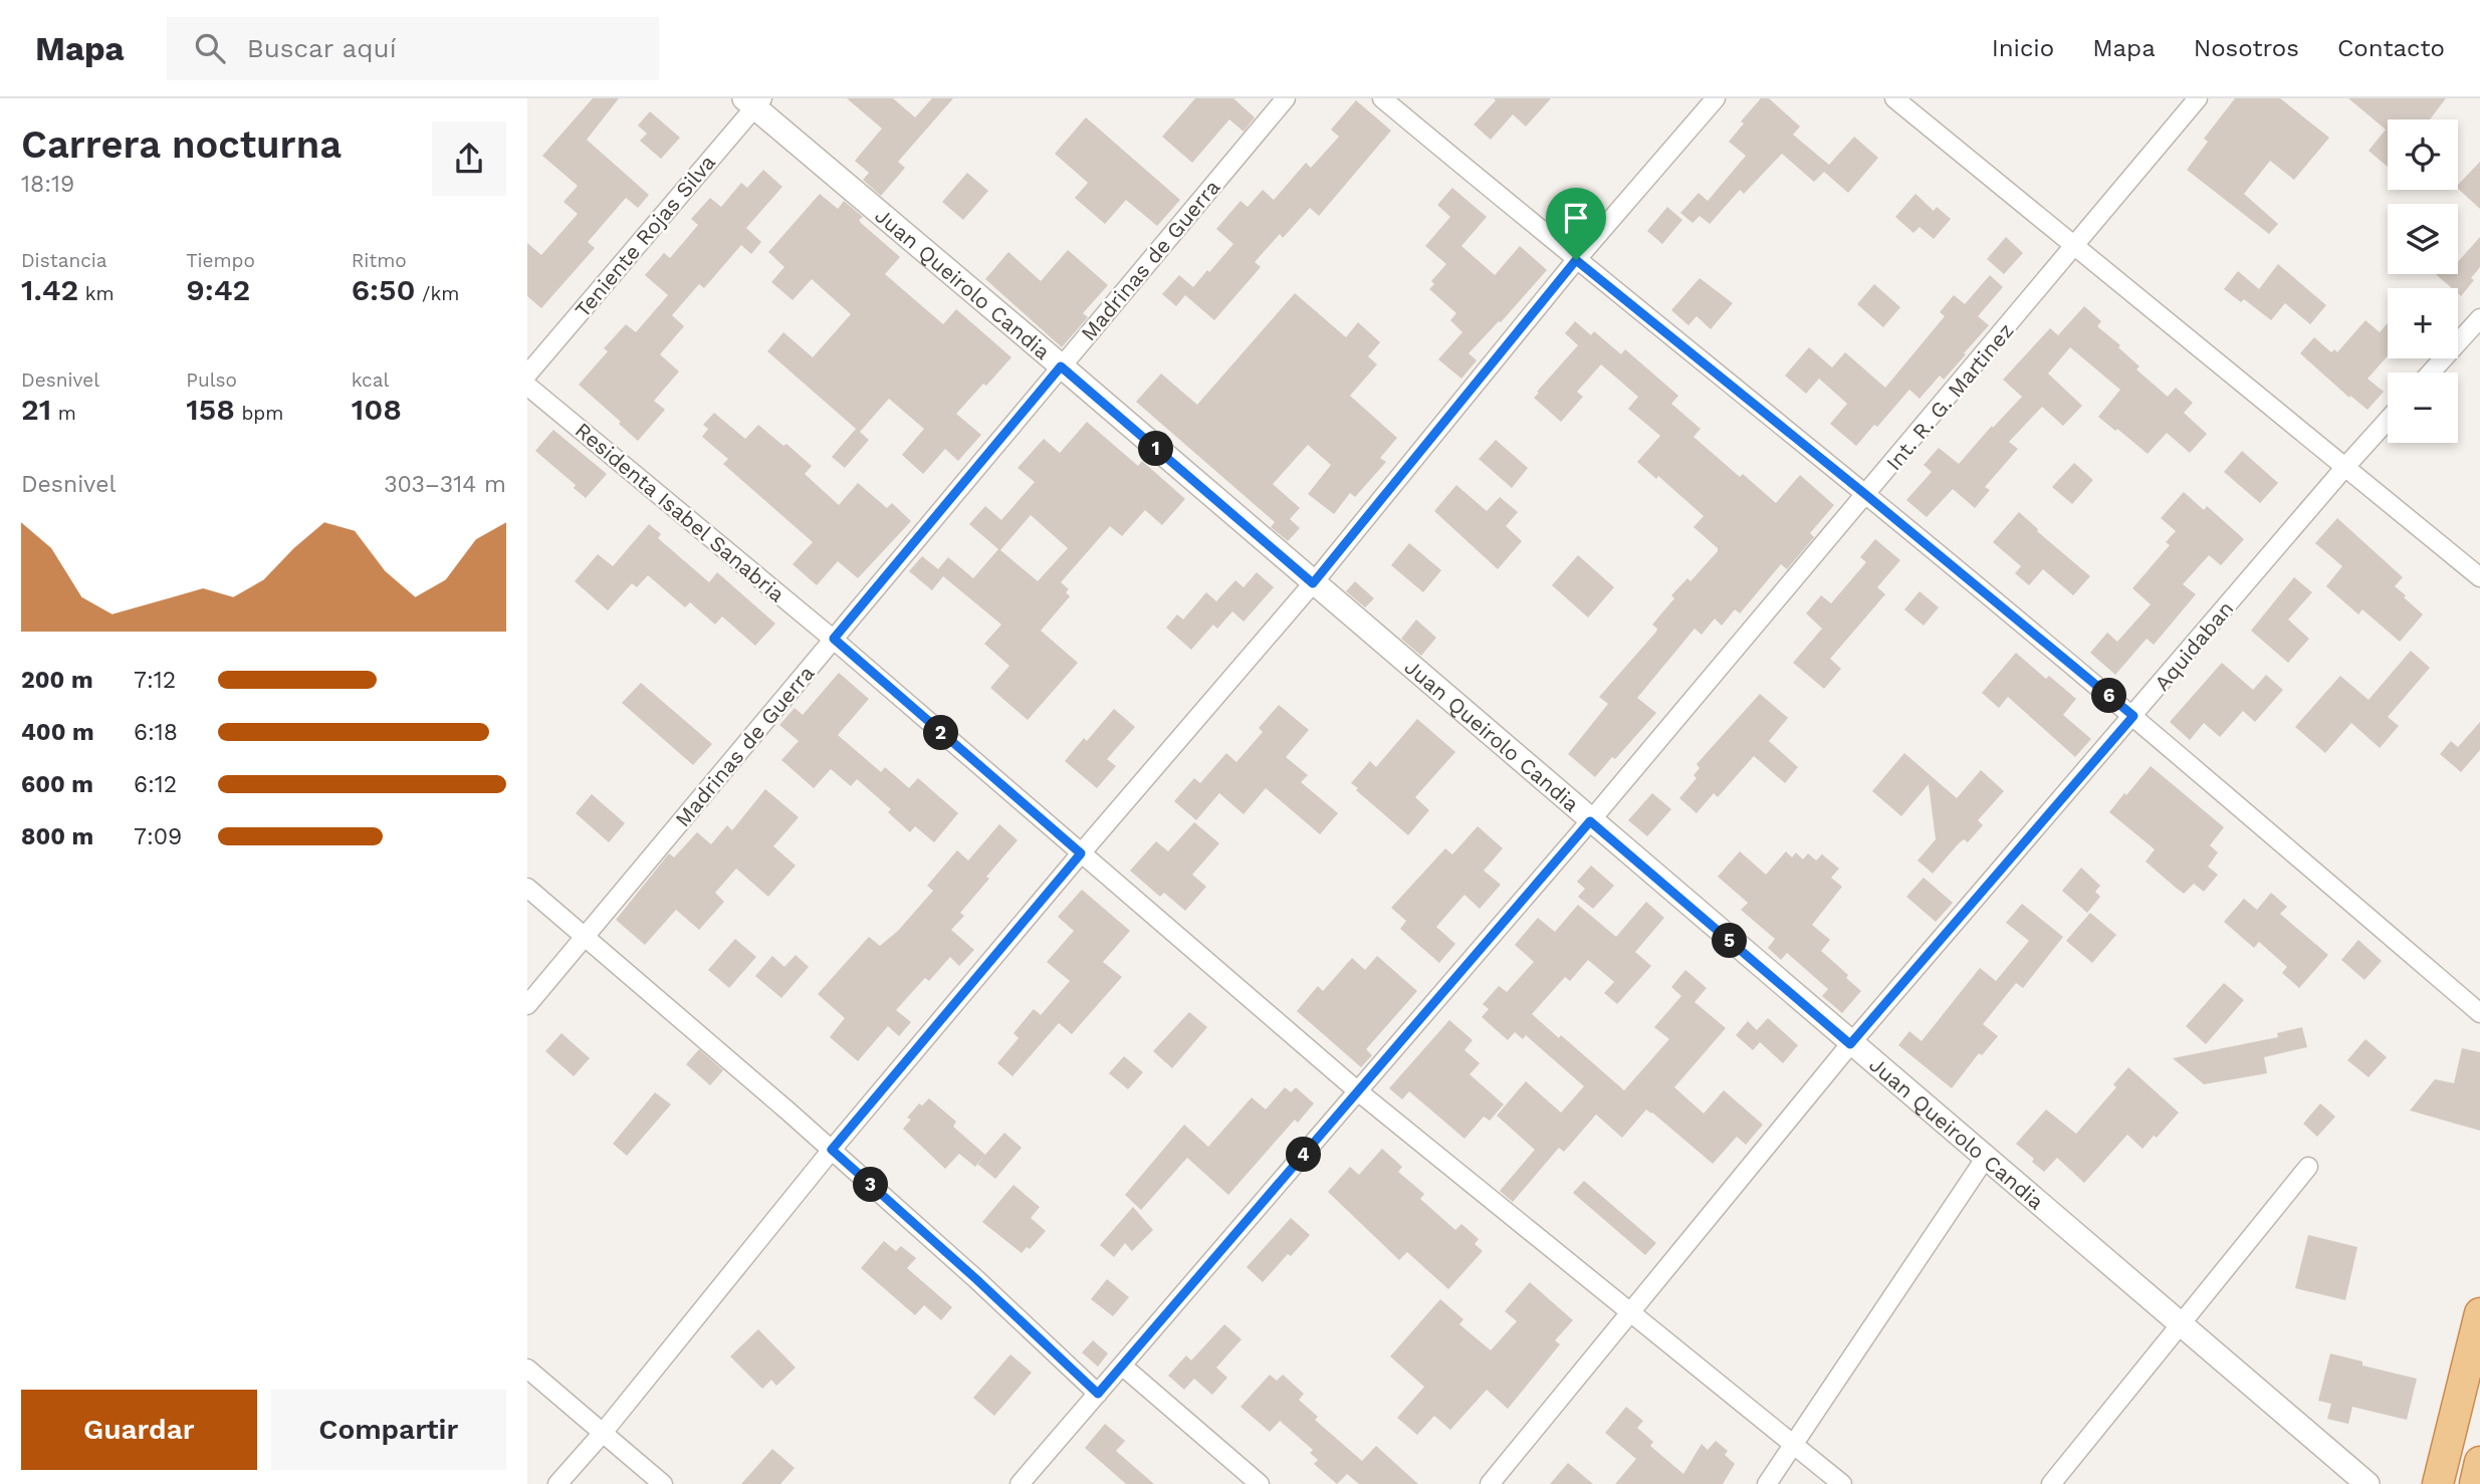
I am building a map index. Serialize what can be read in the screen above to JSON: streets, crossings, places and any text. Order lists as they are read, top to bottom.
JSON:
{
  "streets": {
    "street": [
      "Teniente Rojas Silva",
      "Madrinas de Guerra",
      "Juan Queirolo Candia",
      "Int. R. G. Martinez",
      "Residenta Isabel Sanabria",
      "Aquidaban"
    ]
  },
  "crossings": [
    ["Teniente Rojas Silva", "Juan Queirolo Candia"],
    ["Madrinas de Guerra", "Juan Queirolo Candia"],
    ["Madrinas de Guerra", "Residenta Isabel Sanabria"],
    ["Juan Queirolo Candia", "Int. R. G. Martinez"],
    ["Juan Queirolo Candia", "Aquidaban"],
    ["Int. R. G. Martinez", "Residenta Isabel Sanabria"],
    ["Residenta Isabel Sanabria", "Aquidaban"]
  ],
  "page": {
    "header": "Mapa",
    "search": "Buscar aquí",
    "nav": [
      "Inicio",
      "Mapa",
      "Nosotros",
      "Contacto"
    ],
    "heading": ["Carrera nocturna", "18:19"],
    "map_buttons": ["+", "−"],
    "stats": [
      ["Distancia", "1.42 km"],
      ["Tiempo", "9:42"],
      ["Ritmo", "6:50 /km"],
      ["Desnivel", "21 m"],
      ["Pulso", "158 bpm"],
      ["kcal", "108"]
    ],
    "pins": [
      "1",
      "6",
      "2",
      "5",
      "4",
      "3"
    ],
    "chart": ["Desnivel", "303–314 m"],
    "list": [
      {
        "name": "200 m",
        "note": "7:12"
      },
      {
        "name": "400 m",
        "note": "6:18"
      },
      {
        "name": "600 m",
        "note": "6:12"
      },
      {
        "name": "800 m",
        "note": "7:09"
      }
    ],
    "buttons": ["Guardar", "Compartir"]
  }
}
